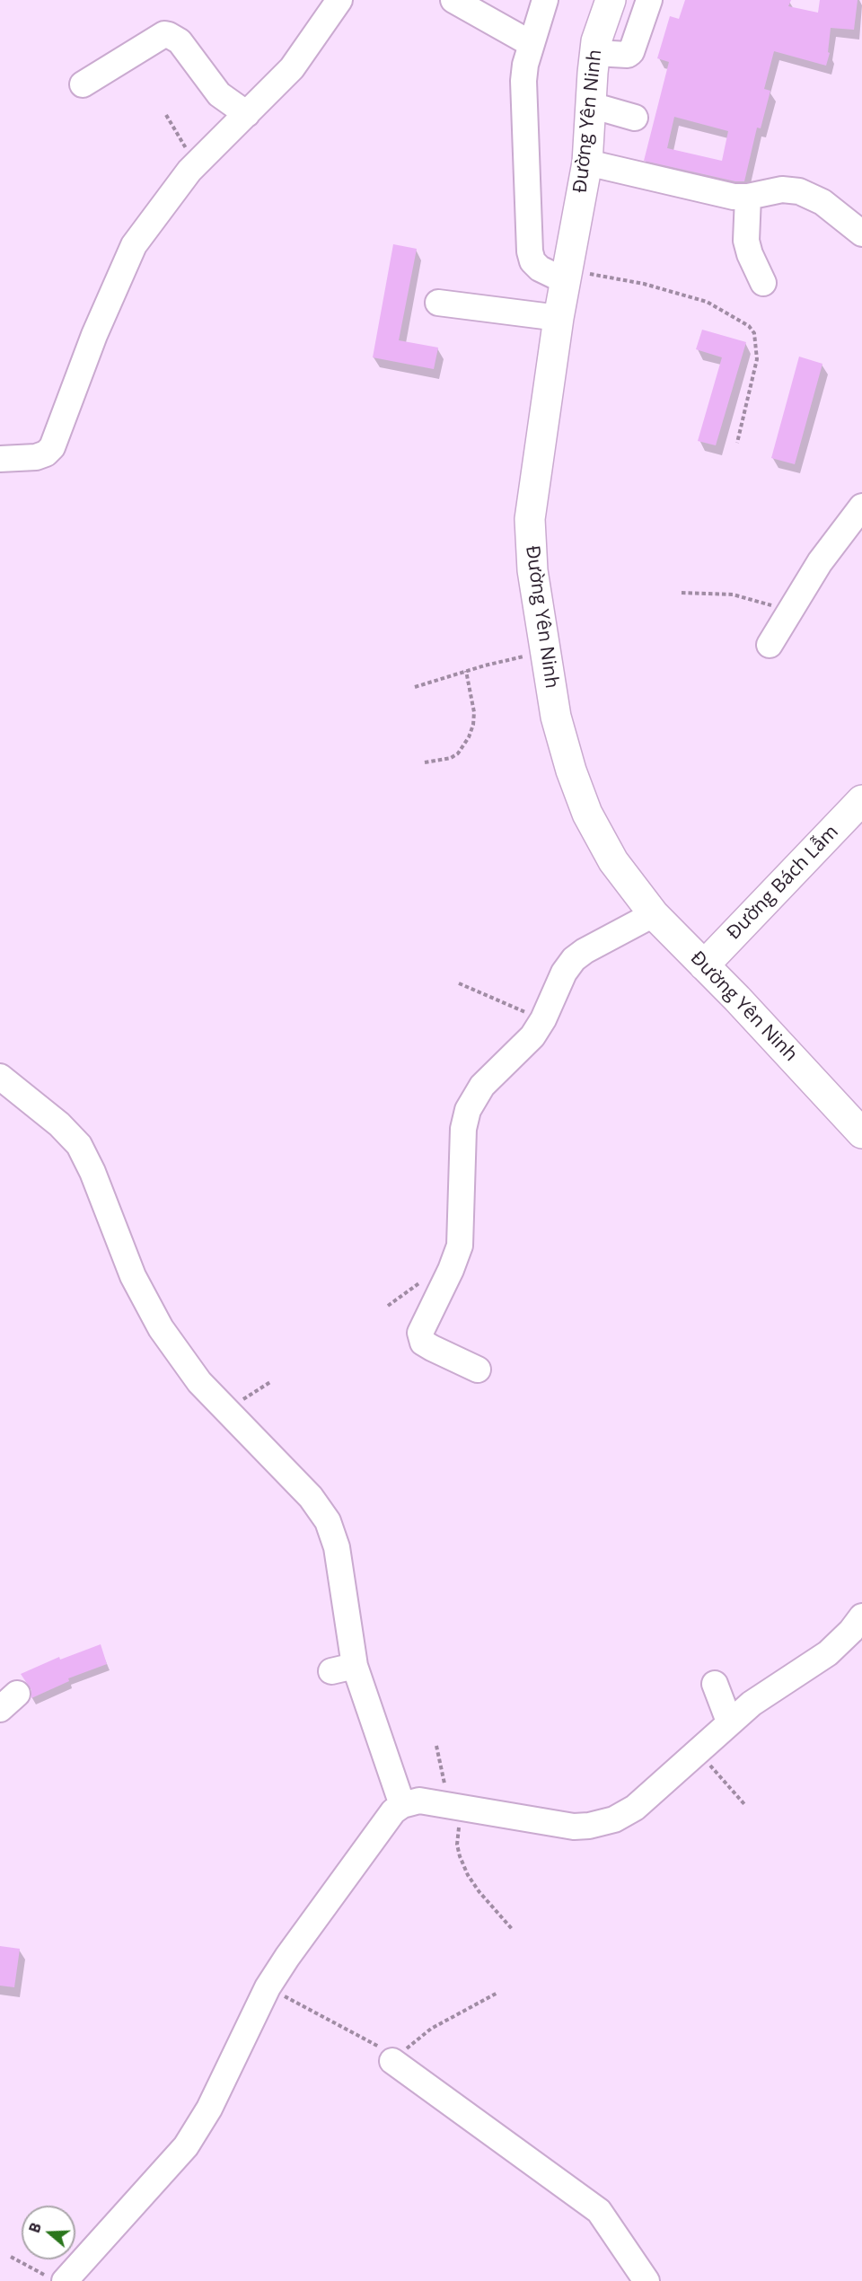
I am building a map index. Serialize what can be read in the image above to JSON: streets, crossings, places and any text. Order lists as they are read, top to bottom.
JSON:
{
  "streets": {
    "main road": ["Đường Yên Ninh", "Đường Bách Lẫm"]
  },
  "crossings": [
    ["Đường Yên Ninh", "Đường Bách Lẫm"]
  ],
  "north": "left"
}
